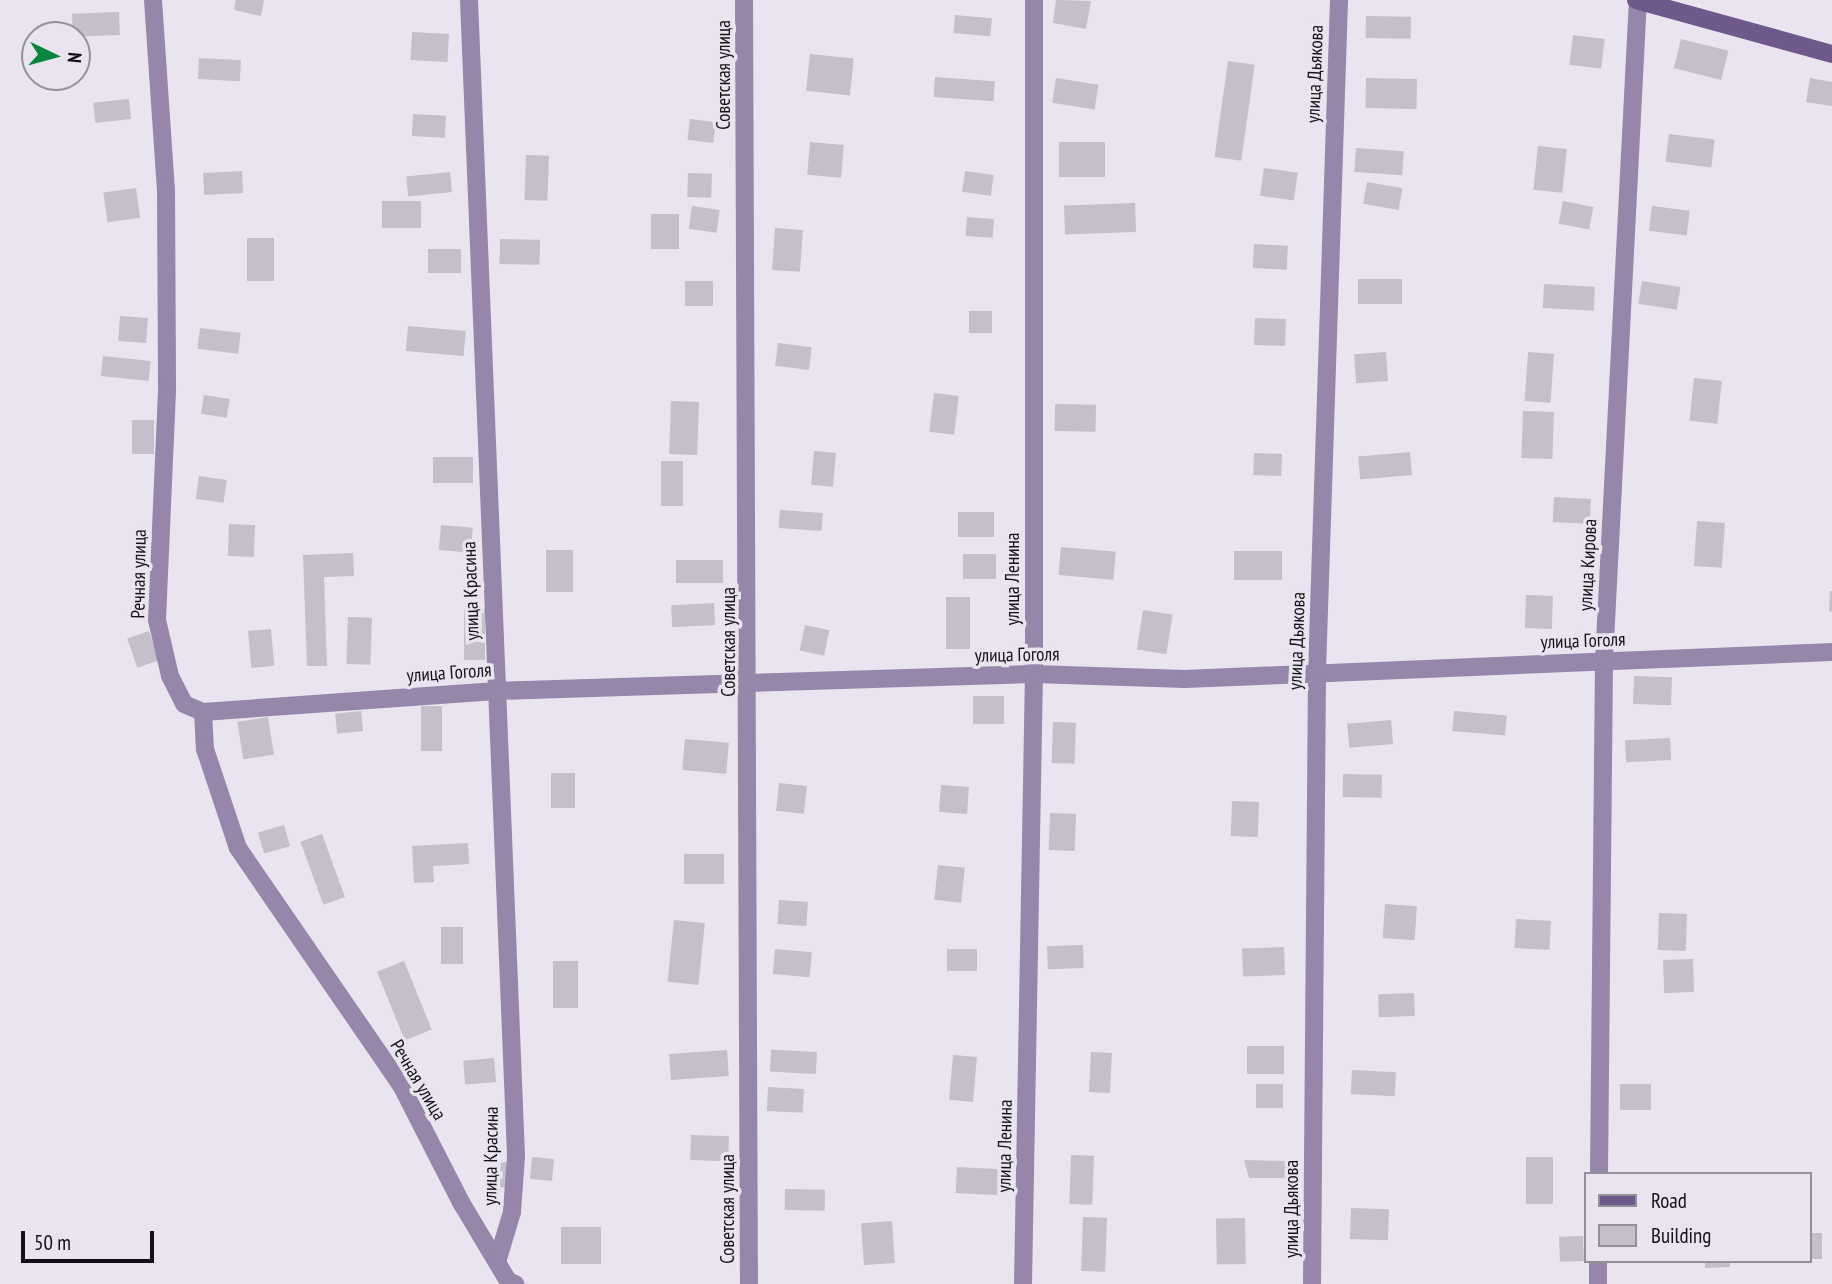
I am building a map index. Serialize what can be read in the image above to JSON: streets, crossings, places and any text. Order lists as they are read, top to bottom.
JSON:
{
  "streets": {
    "street": [
      "улица Дьякова",
      "Советская улица",
      "улица Кирова",
      "Речная улица",
      "улица Ленина",
      "улица Красина",
      "улица Гоголя"
    ]
  },
  "crossings": [
    ["улица Дьякова", "улица Гоголя"],
    ["Советская улица", "улица Гоголя"],
    ["улица Кирова", "улица Гоголя"],
    ["Речная улица", "улица Красина"],
    ["Речная улица", "улица Гоголя"],
    ["улица Ленина", "улица Гоголя"],
    ["улица Красина", "улица Гоголя"]
  ],
  "legend": ["Road", "Building"],
  "scale_bar": "50 m",
  "north": "right"
}
